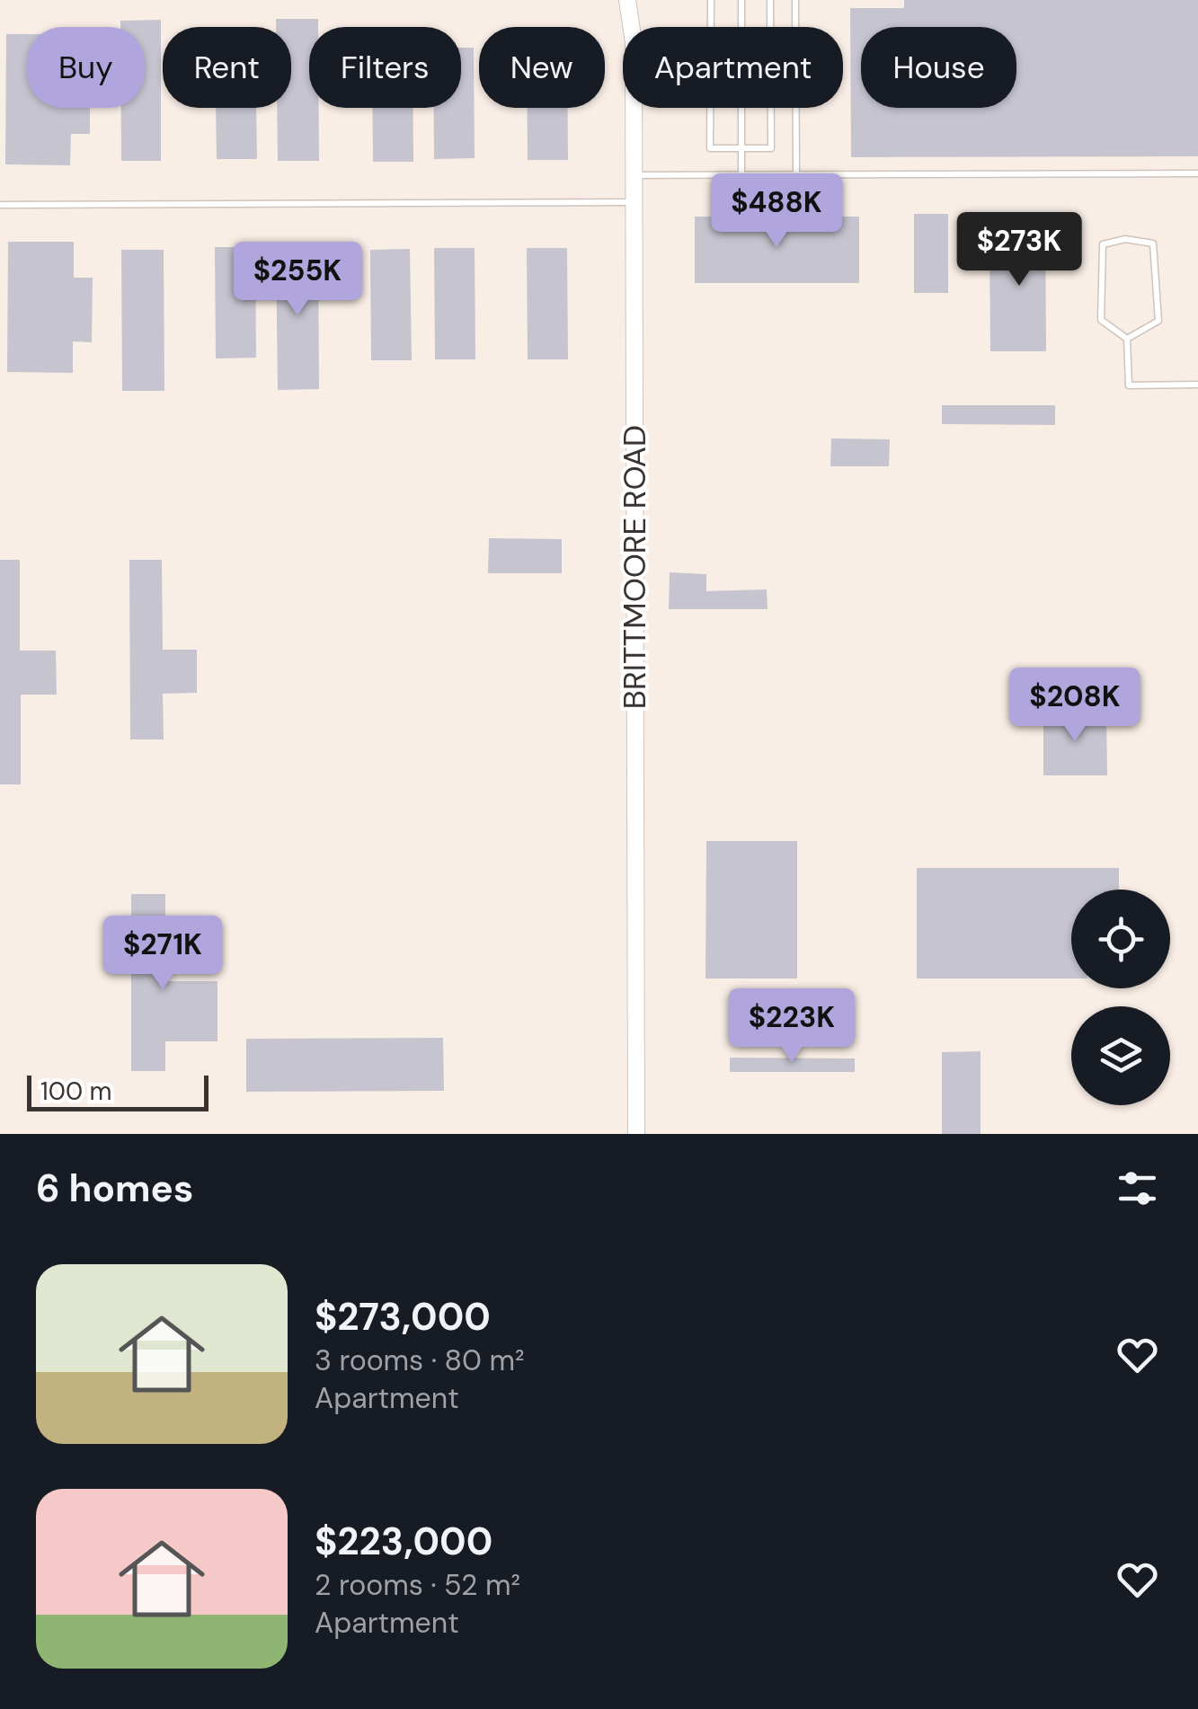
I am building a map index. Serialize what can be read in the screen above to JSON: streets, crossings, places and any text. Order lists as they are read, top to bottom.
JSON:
{
  "streets": {
    "main road": ["BRITTMOORE ROAD"]
  },
  "scale_bar": "100 m",
  "page": {
    "chip": [
      "Buy",
      "Rent",
      "Filters",
      "New",
      "Apartment",
      "House"
    ],
    "price": [
      "$488K",
      "$273K",
      "$255K",
      "$208K",
      "$271K",
      "$223K"
    ],
    "scale": "100 m",
    "heading": "6 homes",
    "list": [
      {
        "name": "$273,000",
        "note": "3 rooms · 80 m² · Apartment"
      },
      {
        "name": "$223,000",
        "note": "2 rooms · 52 m² · Apartment"
      }
    ]
  }
}
